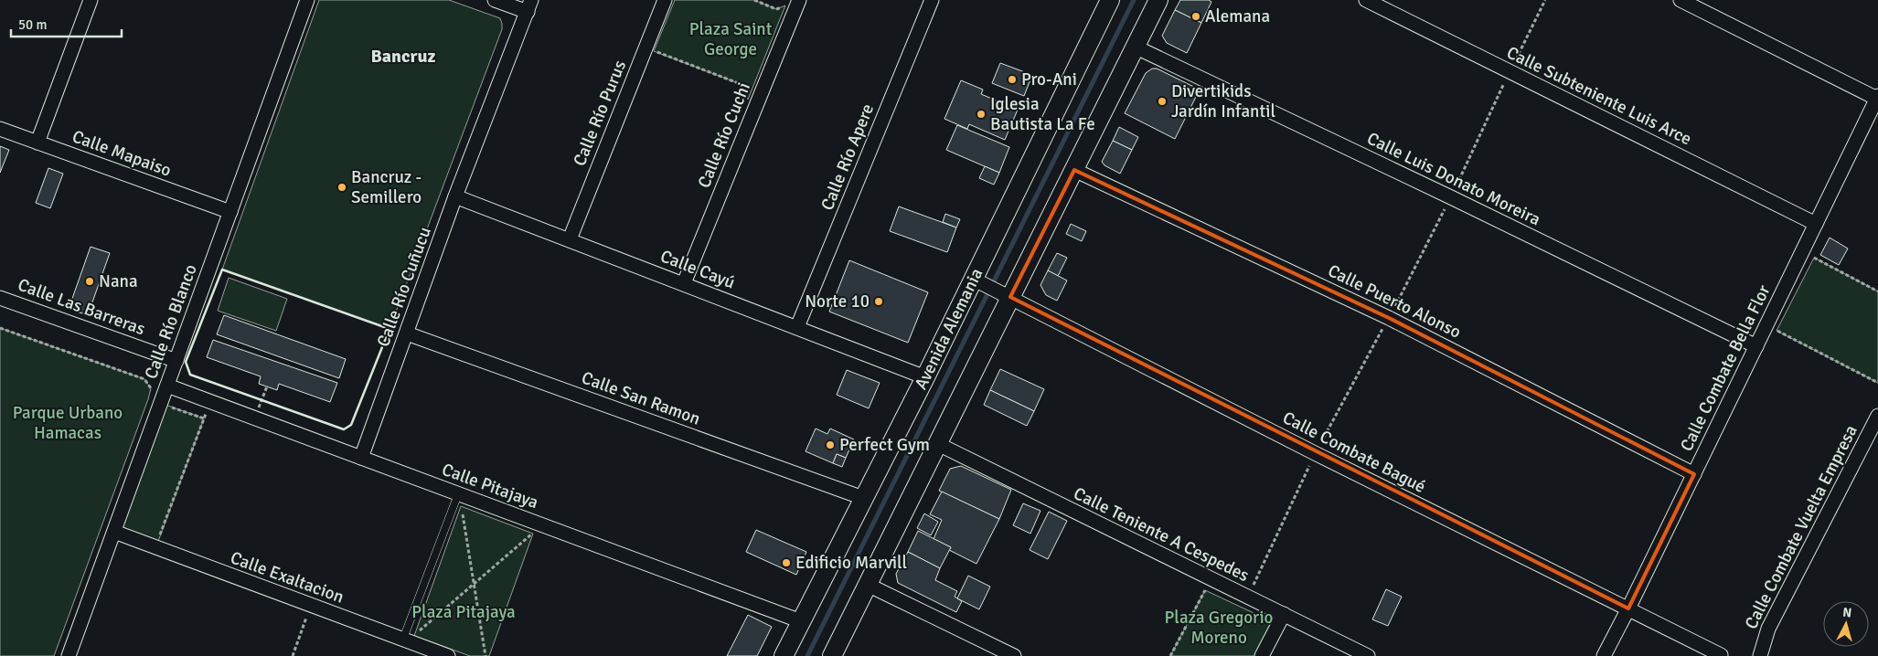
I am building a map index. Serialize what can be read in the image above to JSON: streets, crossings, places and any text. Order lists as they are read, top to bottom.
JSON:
{
  "streets": {
    "main road": ["Avenida Alemania"],
    "street": [
      "Calle Subteniente Luis Arce",
      "Calle Río Purus",
      "Calle Río Cuchi",
      "Calle Mapaiso",
      "Calle Río Apere",
      "Calle Luis Donato Moreira",
      "Calle Cayú",
      "Calle Río Cuñucu",
      "Calle Puerto Alonso",
      "Calle Las Barreras",
      "Calle Río Blanco",
      "Calle Combate Bella Flor",
      "Calle San Ramon",
      "Calle Combate Bagué",
      "Calle Pitajaya",
      "Calle Combate Vuelta Empresa",
      "Calle Teniente A Cespedes",
      "Calle Exaltacion"
    ]
  },
  "crossings": [
    ["Calle Subteniente Luis Arce", "Calle Combate Bella Flor"],
    ["Calle Río Purus", "Calle Cayú"],
    ["Calle Río Cuchi", "Calle Cayú"],
    ["Calle Mapaiso", "Calle Río Blanco"],
    ["Calle Río Apere", "Calle Cayú"],
    ["Calle Luis Donato Moreira", "Calle Combate Bella Flor"],
    ["Calle Cayú", "Calle Río Cuñucu"],
    ["Calle Cayú", "Avenida Alemania"],
    ["Calle Río Cuñucu", "Calle San Ramon"],
    ["Calle Río Cuñucu", "Calle Pitajaya"],
    ["Calle Puerto Alonso", "Calle Combate Bella Flor"],
    ["Calle Las Barreras", "Calle Río Blanco"],
    ["Calle Río Blanco", "Calle Pitajaya"],
    ["Calle Río Blanco", "Calle Exaltacion"],
    ["Avenida Alemania", "Calle San Ramon"],
    ["Avenida Alemania", "Calle Combate Bagué"],
    ["Avenida Alemania", "Calle Pitajaya"],
    ["Calle Combate Bella Flor", "Calle Combate Bagué"]
  ],
  "districts": ["Bancruz"],
  "parks": [
    "Plaza Saint George",
    "Parque Urbano Hamacas",
    "Plaza Pitajaya",
    "Plaza Gregorio Moreno"
  ],
  "places": [
    "Alemana",
    "Pro-Ani",
    "Divertikids Jardín Infantil",
    "Iglesia Bautista La Fe",
    "Bancruz - Semillero",
    "Nana",
    "Norte 10",
    "Perfect Gym",
    "Edificio Marvill"
  ],
  "scale_bar": "50 m",
  "north": "top"
}
